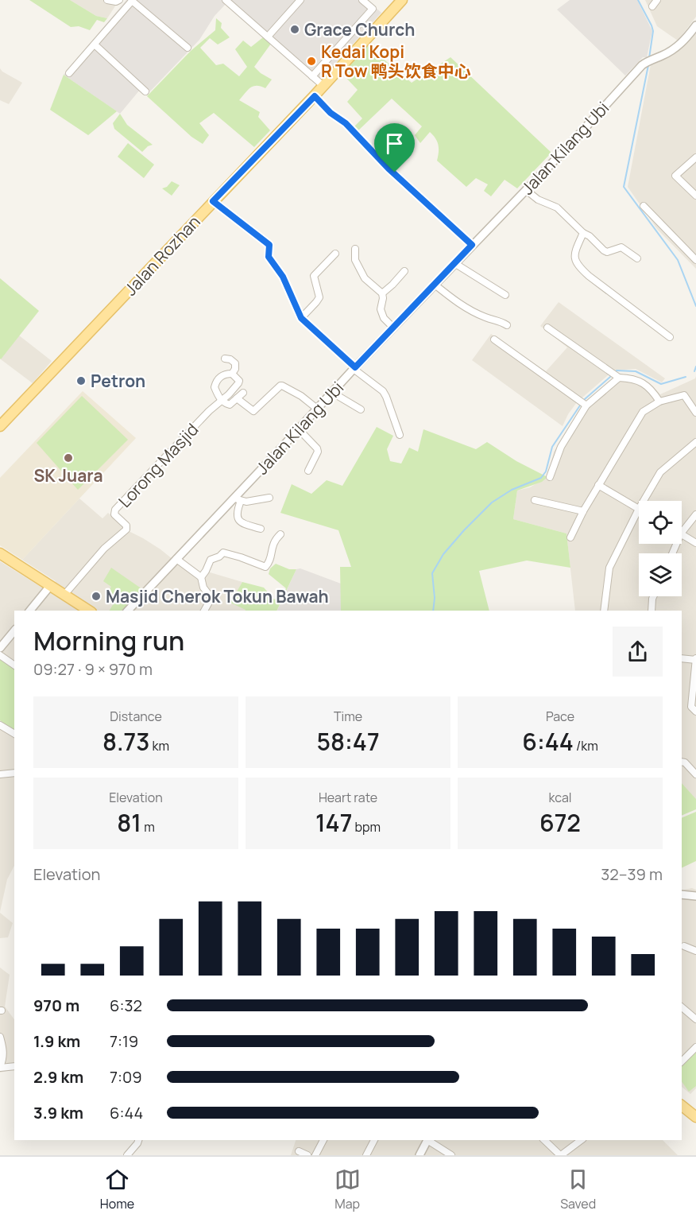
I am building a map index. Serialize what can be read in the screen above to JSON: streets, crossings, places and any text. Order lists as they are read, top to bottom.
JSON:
{
  "streets": {
    "main road": ["Jalan Rozhan"],
    "street": ["Jalan Kilang Ubi", "Lorong Masjid"]
  },
  "places": [
    "Grace Church",
    "Kedai Kopi R Tow 鸭头饮食中心",
    "Petron",
    "SK Juara",
    "Masjid Cherok Tokun Bawah"
  ],
  "page": {
    "heading": ["Morning run", "09:27 · 9 × 970 m"],
    "stats": [
      ["Distance", "8.73 km"],
      ["Time", "58:47"],
      ["Pace", "6:44 /km"],
      ["Elevation", "81 m"],
      ["Heart rate", "147 bpm"],
      ["kcal", "672"]
    ],
    "chart": ["Elevation", "32–39 m"],
    "list": [
      {
        "name": "970 m",
        "note": "6:32"
      },
      {
        "name": "1.9 km",
        "note": "7:19"
      },
      {
        "name": "2.9 km",
        "note": "7:09"
      },
      {
        "name": "3.9 km",
        "note": "6:44"
      }
    ],
    "tabs": ["Home", "Map", "Saved"]
  }
}
